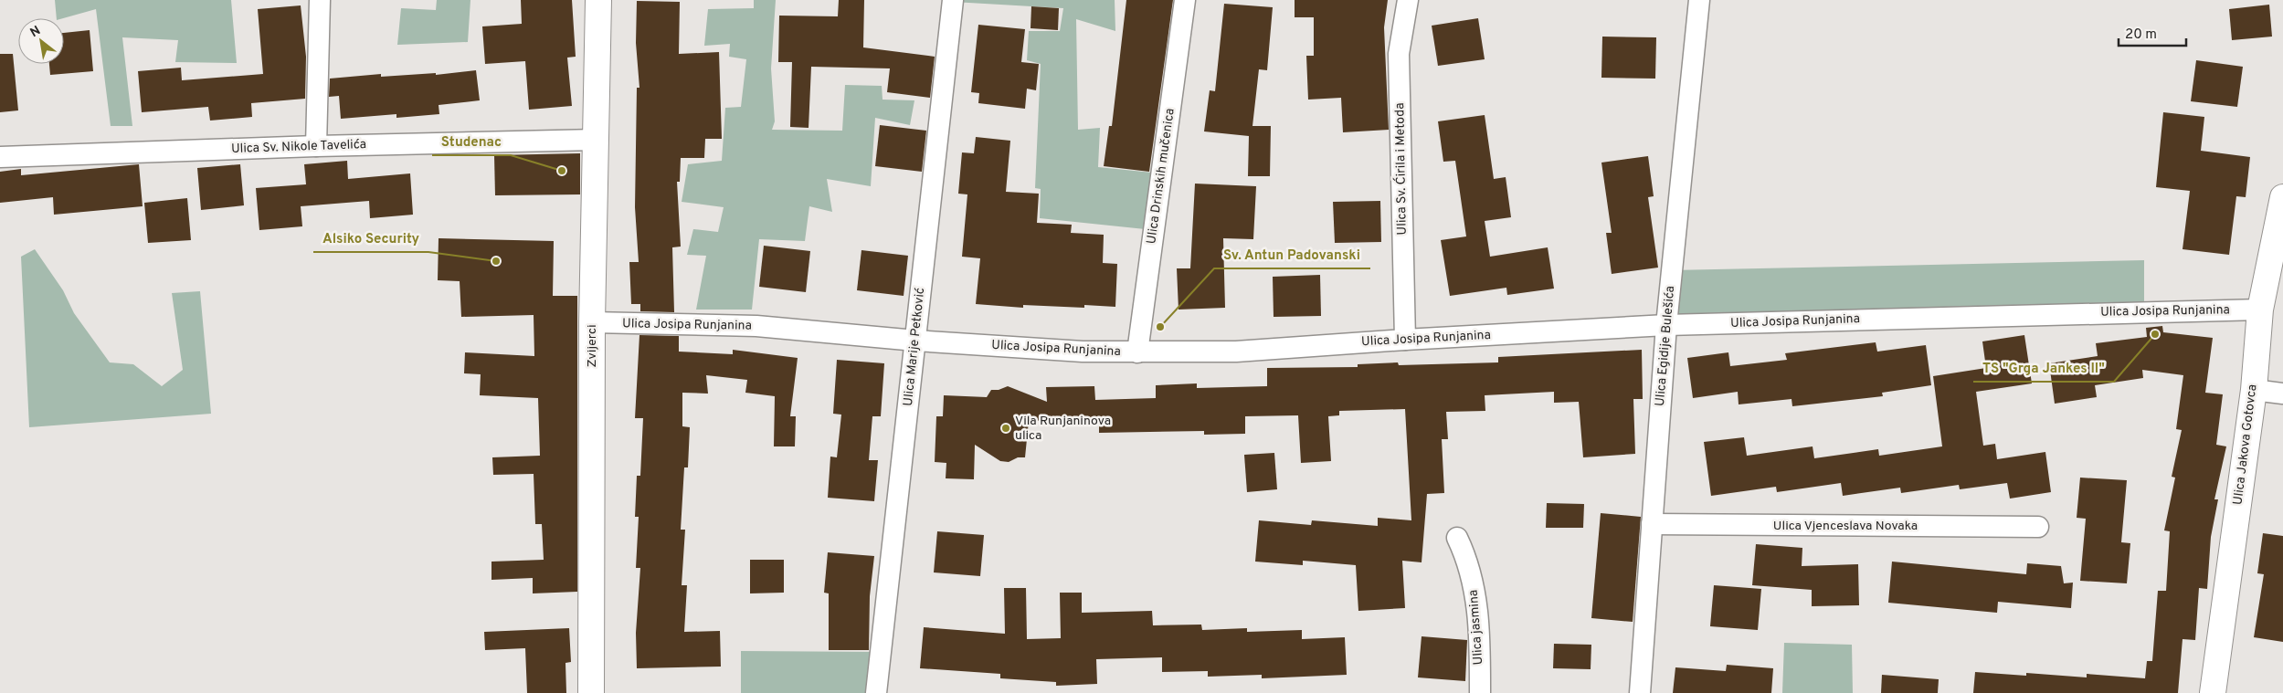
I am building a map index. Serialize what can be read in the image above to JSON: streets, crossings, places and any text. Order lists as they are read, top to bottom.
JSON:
{
  "streets": {
    "main road": ["Zvijerci", "Ulica Jakova Gotovca"],
    "street": [
      "Ulica Sv. Nikole Tavelića",
      "Ulica Sv. Ćirila i Metoda",
      "Ulica Drinskih mučenica",
      "Ulica Josipa Runjanina",
      "Ulica Egidije Bulešića",
      "Ulica Marije Petković",
      "Ulica Vjenceslava Novaka",
      "Ulica jasmina"
    ]
  },
  "crossings": [
    ["Ulica Sv. Nikole Tavelića", "Zvijerci"],
    ["Ulica Sv. Ćirila i Metoda", "Ulica Josipa Runjanina"],
    ["Ulica Drinskih mučenica", "Ulica Josipa Runjanina"],
    ["Ulica Josipa Runjanina", "Zvijerci"],
    ["Ulica Josipa Runjanina", "Ulica Egidije Bulešića"],
    ["Ulica Josipa Runjanina", "Ulica Marije Petković"],
    ["Ulica Josipa Runjanina", "Ulica Jakova Gotovca"],
    ["Ulica Egidije Bulešića", "Ulica Vjenceslava Novaka"]
  ],
  "places": [
    "Studenac",
    "Alsiko Security",
    "Sv. Antun Padovanski",
    "TS \"Grga Jankes II\"",
    "Vila Runjaninova ulica"
  ],
  "scale_bar": "20 m",
  "north": "top left"
}
